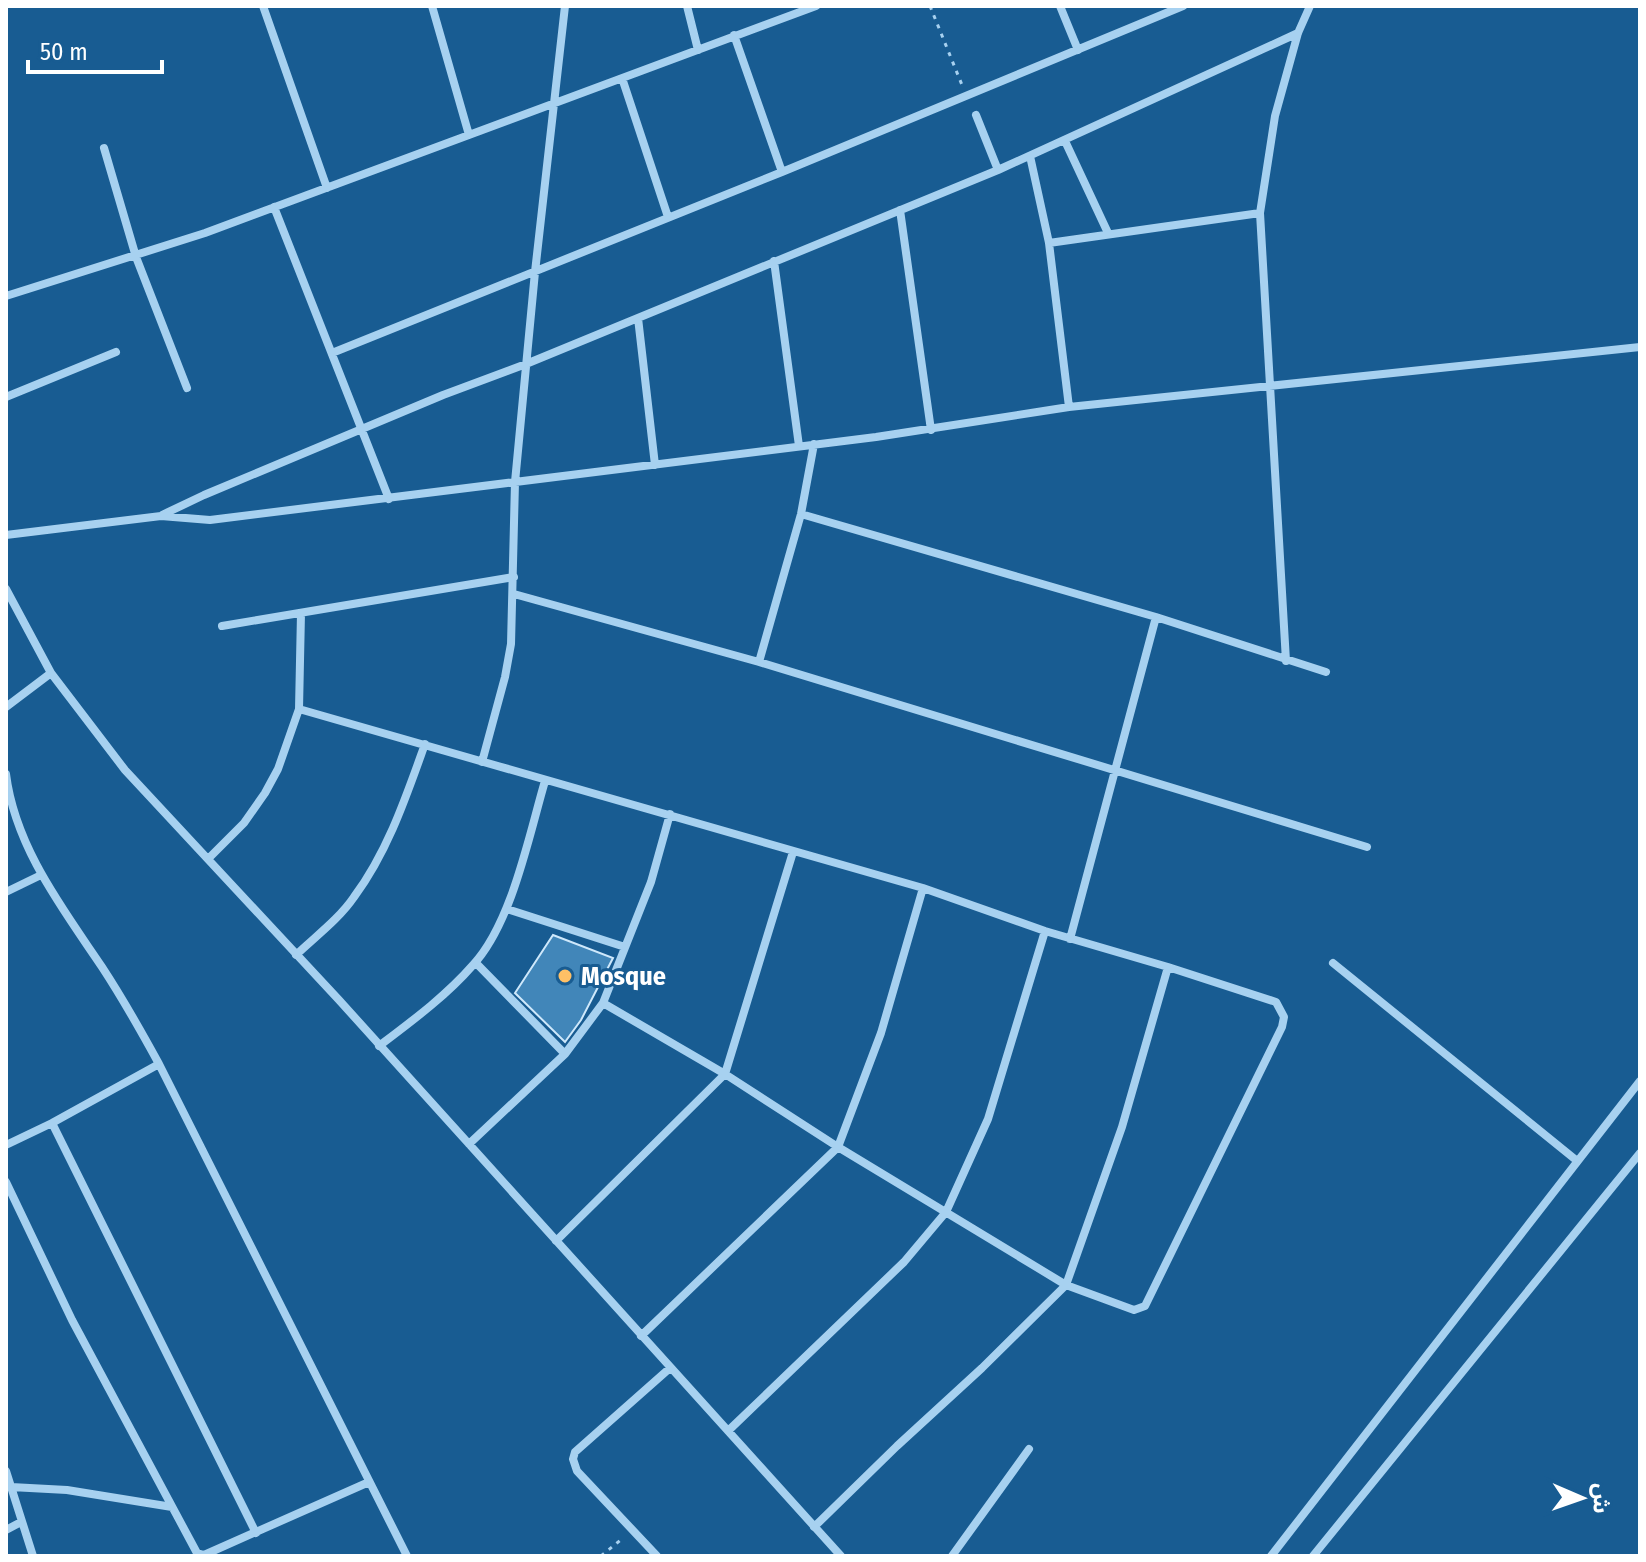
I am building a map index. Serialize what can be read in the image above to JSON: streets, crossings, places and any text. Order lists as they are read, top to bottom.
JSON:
{
  "places": ["Mosque"],
  "scale_bar": "50 m",
  "north": "right"
}
